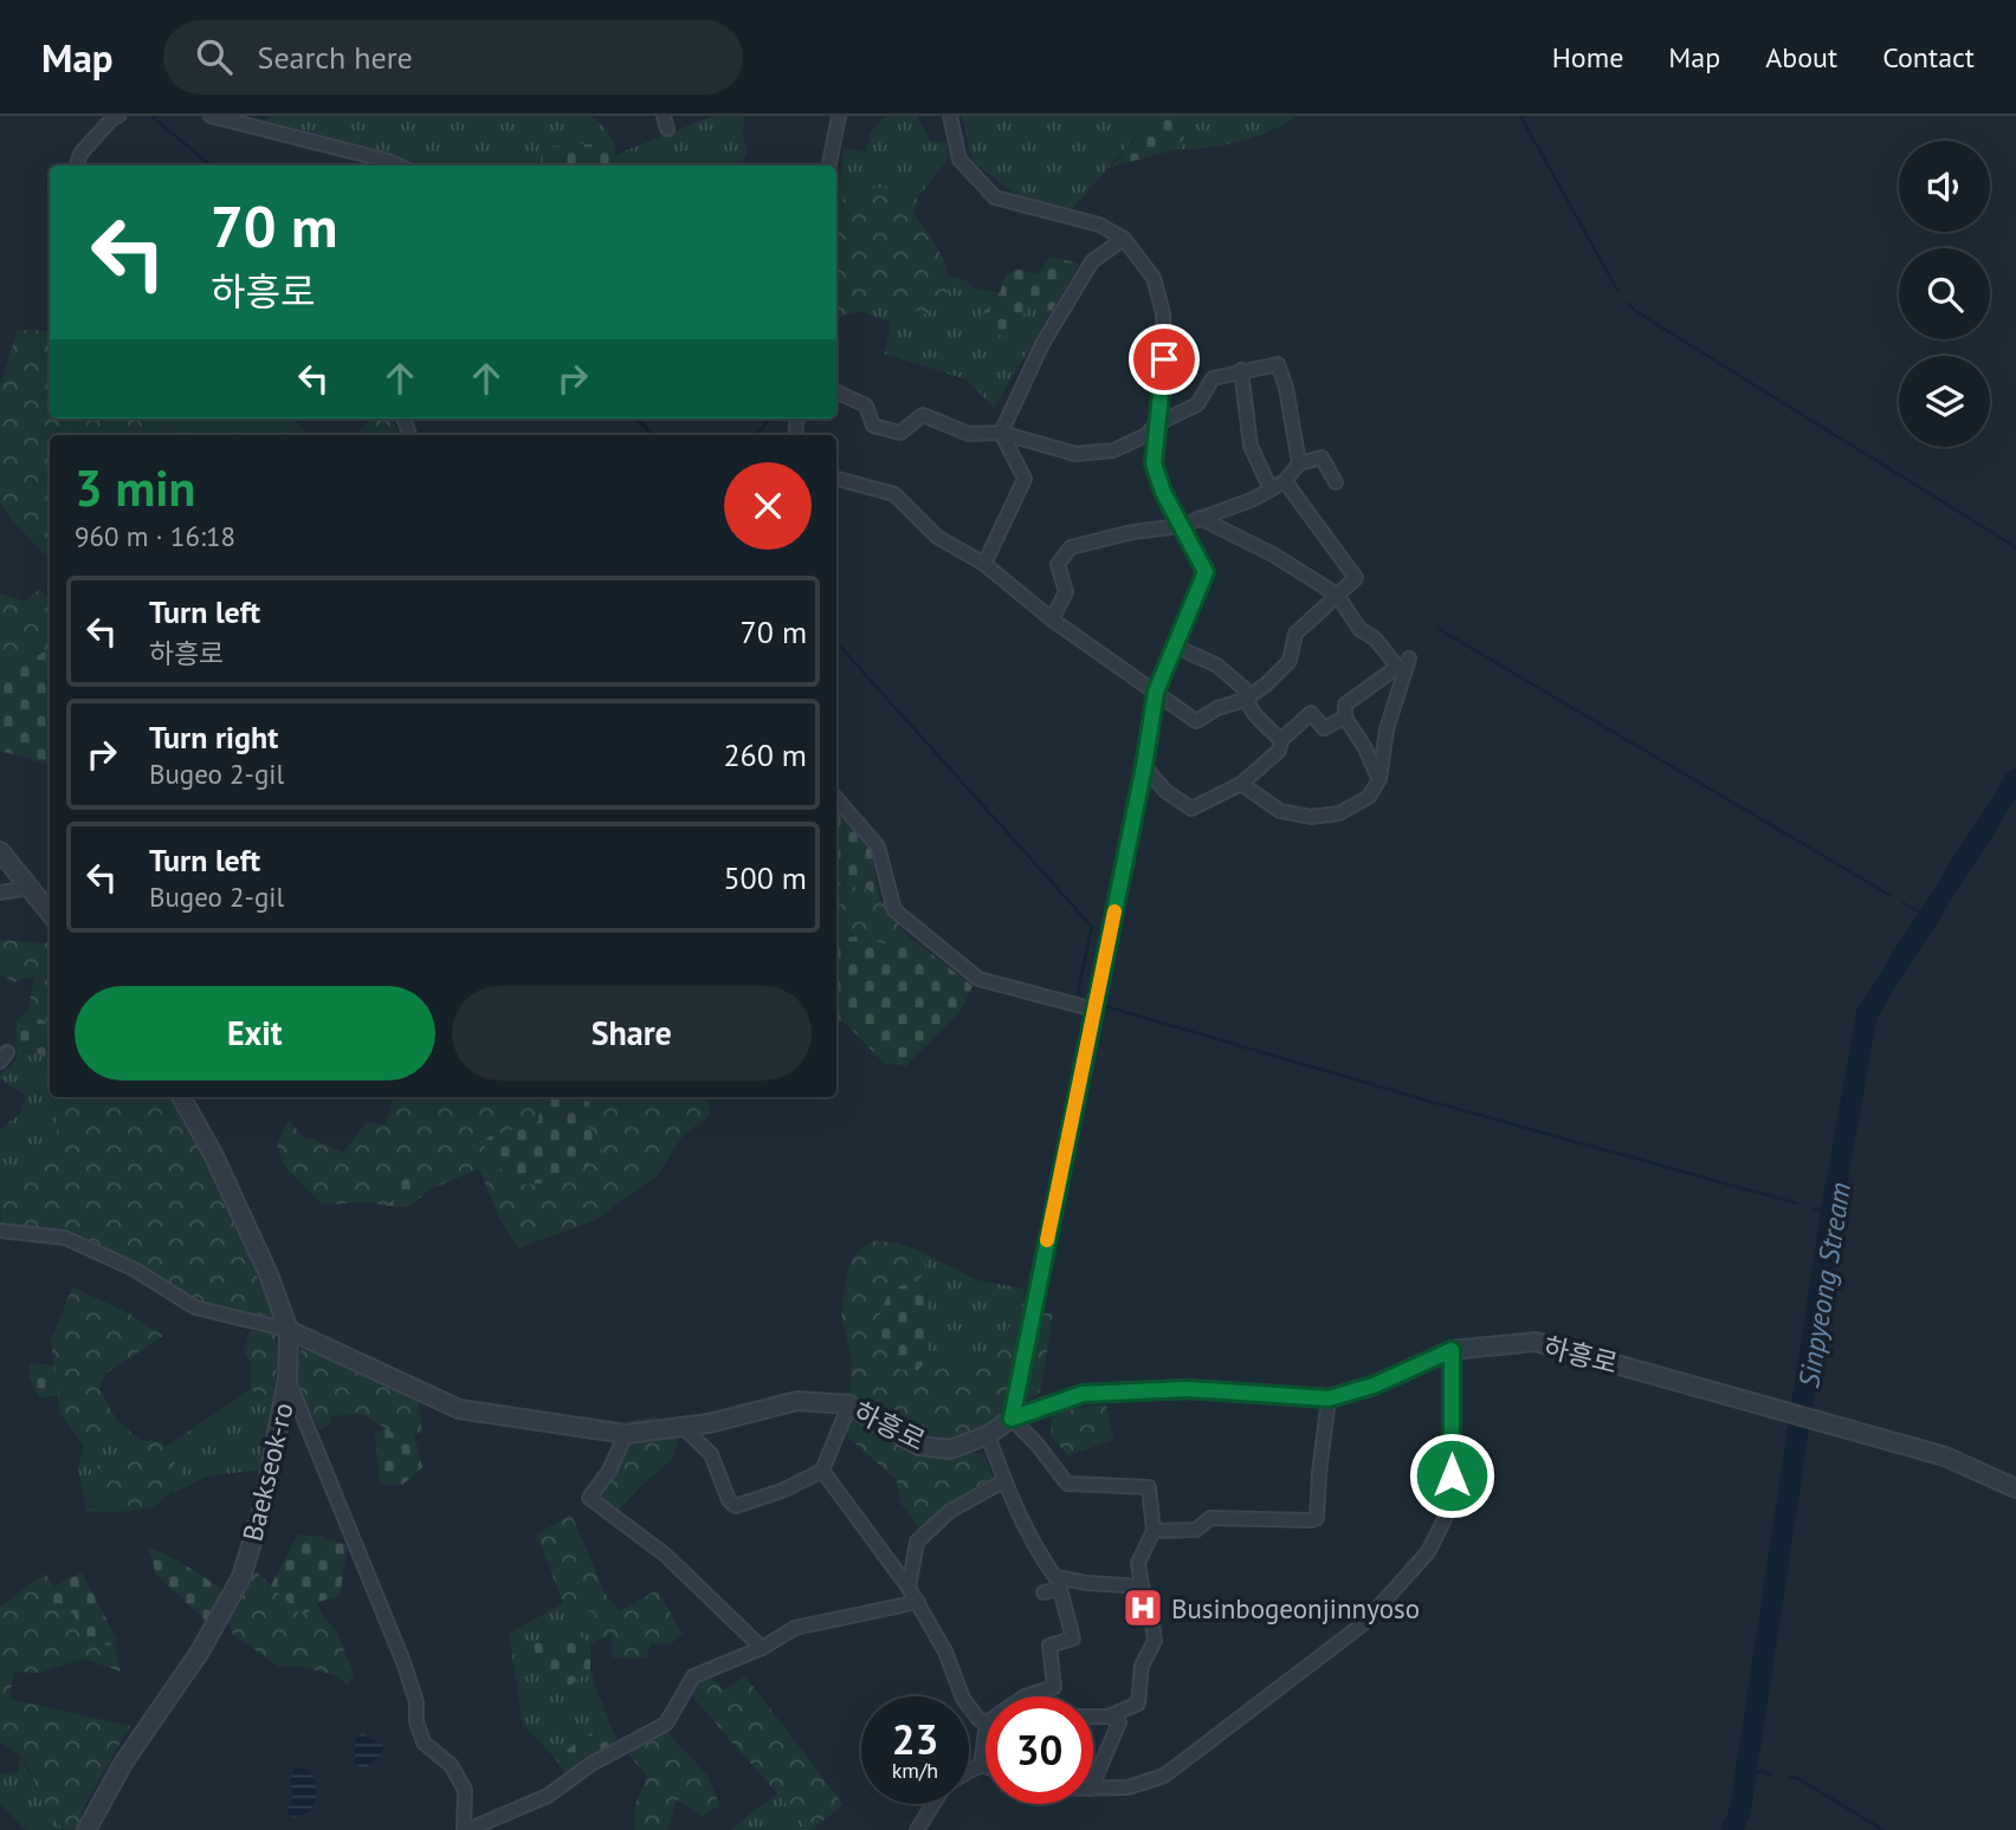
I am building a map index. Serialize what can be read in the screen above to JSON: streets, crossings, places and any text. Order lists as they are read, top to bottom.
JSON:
{
  "streets": {
    "street": ["하흥로", "Baekseok-ro"]
  },
  "crossings": [
    ["하흥로", "Baekseok-ro"]
  ],
  "water": ["Sinpyeong Stream"],
  "places": {
    "hospital": ["Businbogeonjinnyoso"]
  },
  "page": {
    "header": "Map",
    "search": "Search here",
    "nav": [
      "Home",
      "Map",
      "About",
      "Contact"
    ],
    "turn": ["70 m", "하흥로"],
    "heading": ["3 min", "960 m · 16:18"],
    "list": [
      {
        "name": "Turn left",
        "note": "하흥로",
        "value": "70 m"
      },
      {
        "name": "Turn right",
        "note": "Bugeo 2-gil",
        "value": "260 m"
      },
      {
        "name": "Turn left",
        "note": "Bugeo 2-gil",
        "value": "500 m"
      }
    ],
    "buttons": ["Exit", "Share"],
    "speed": "23 km/h",
    "limit": "30"
  }
}
